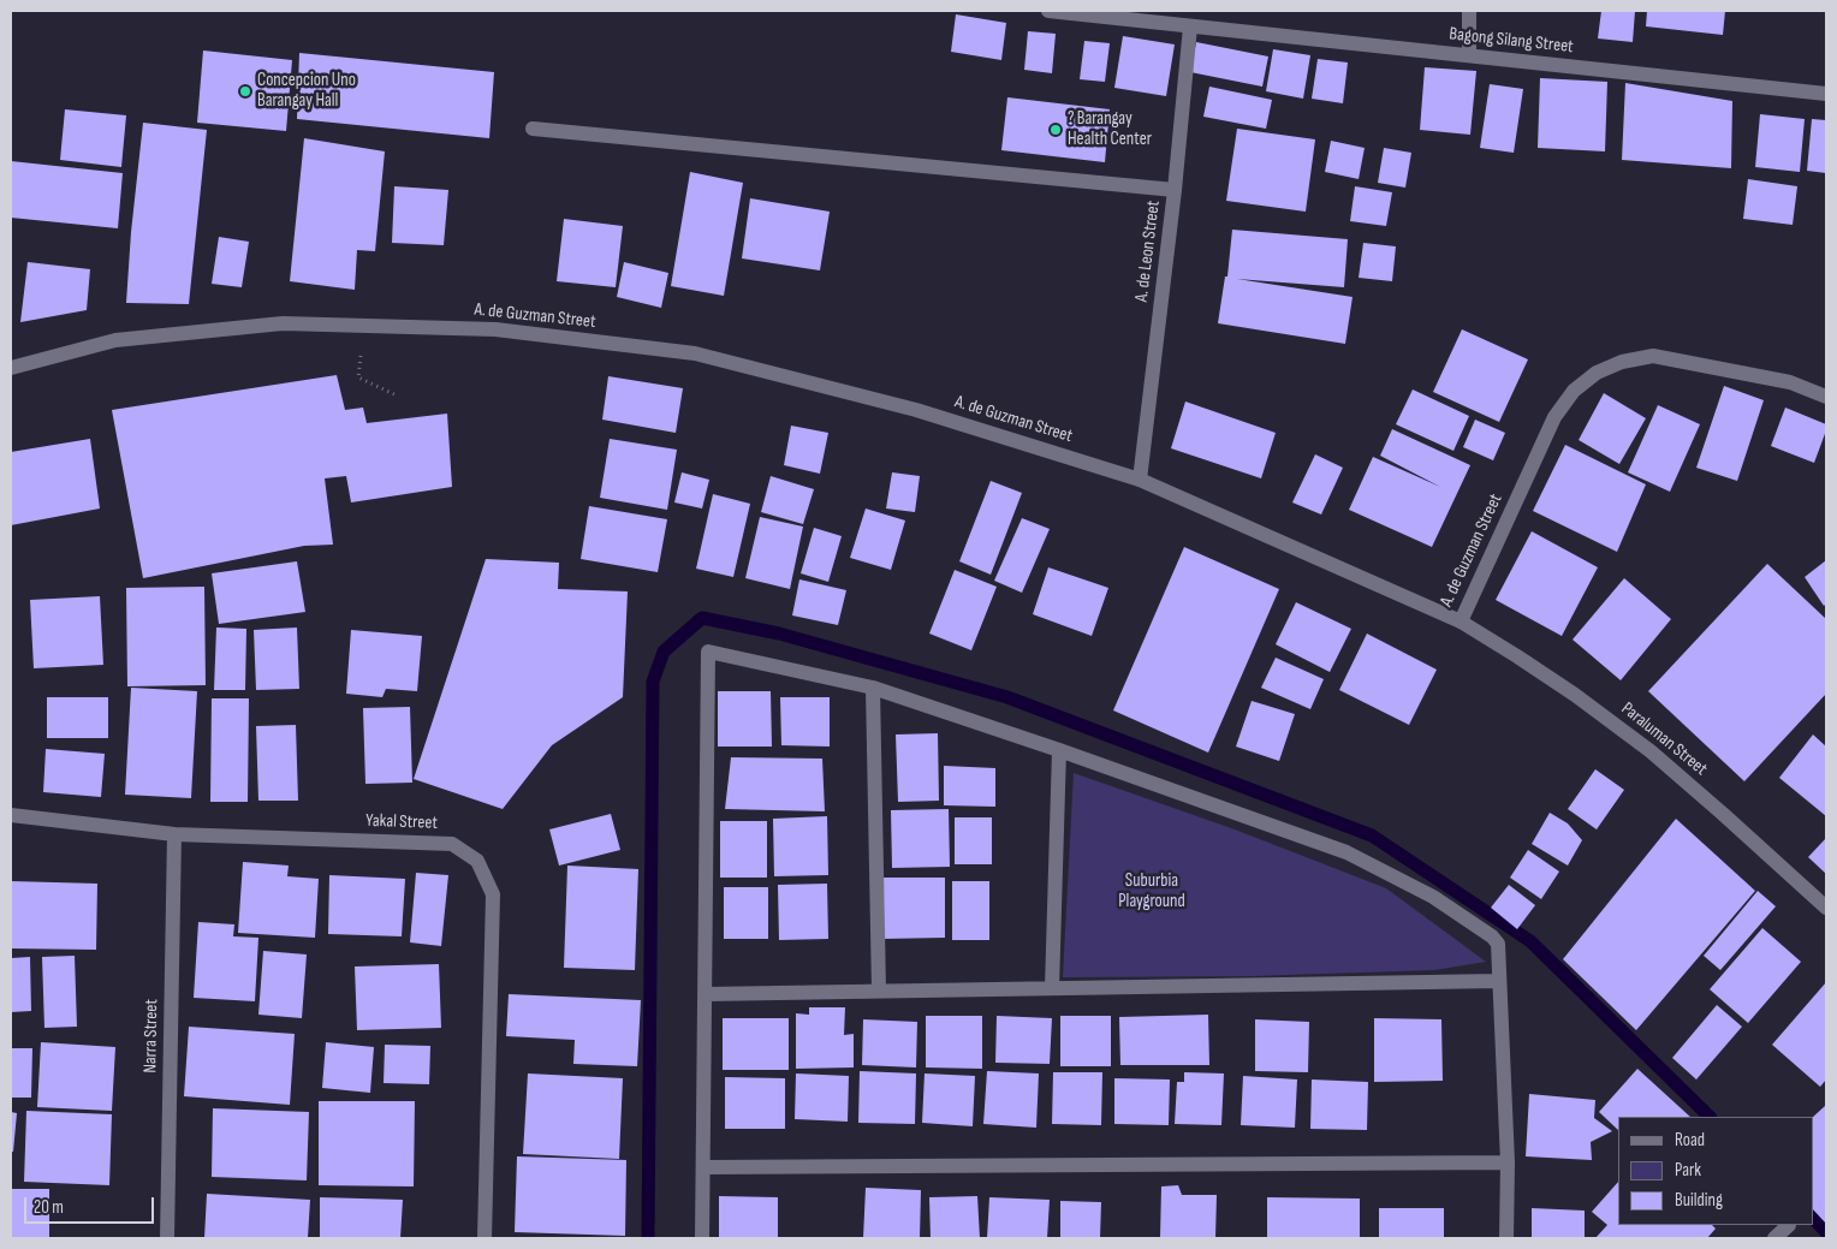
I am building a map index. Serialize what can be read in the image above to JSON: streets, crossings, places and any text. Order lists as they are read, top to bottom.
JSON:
{
  "streets": {
    "street": [
      "Bagong Silang Street",
      "A. de Leon Street",
      "A. de Guzman Street",
      "Paraluman Street",
      "Yakal Street",
      "Narra Street"
    ]
  },
  "crossings": [
    ["Bagong Silang Street", "A. de Leon Street"],
    ["A. de Leon Street", "A. de Guzman Street"],
    ["A. de Guzman Street", "Paraluman Street"],
    ["Yakal Street", "Narra Street"]
  ],
  "parks": ["Suburbia Playground"],
  "places": ["Concepcion Uno Barangay Hall", "? Barangay Health Center"],
  "legend": ["Road", "Park", "Building"],
  "scale_bar": "20 m"
}
